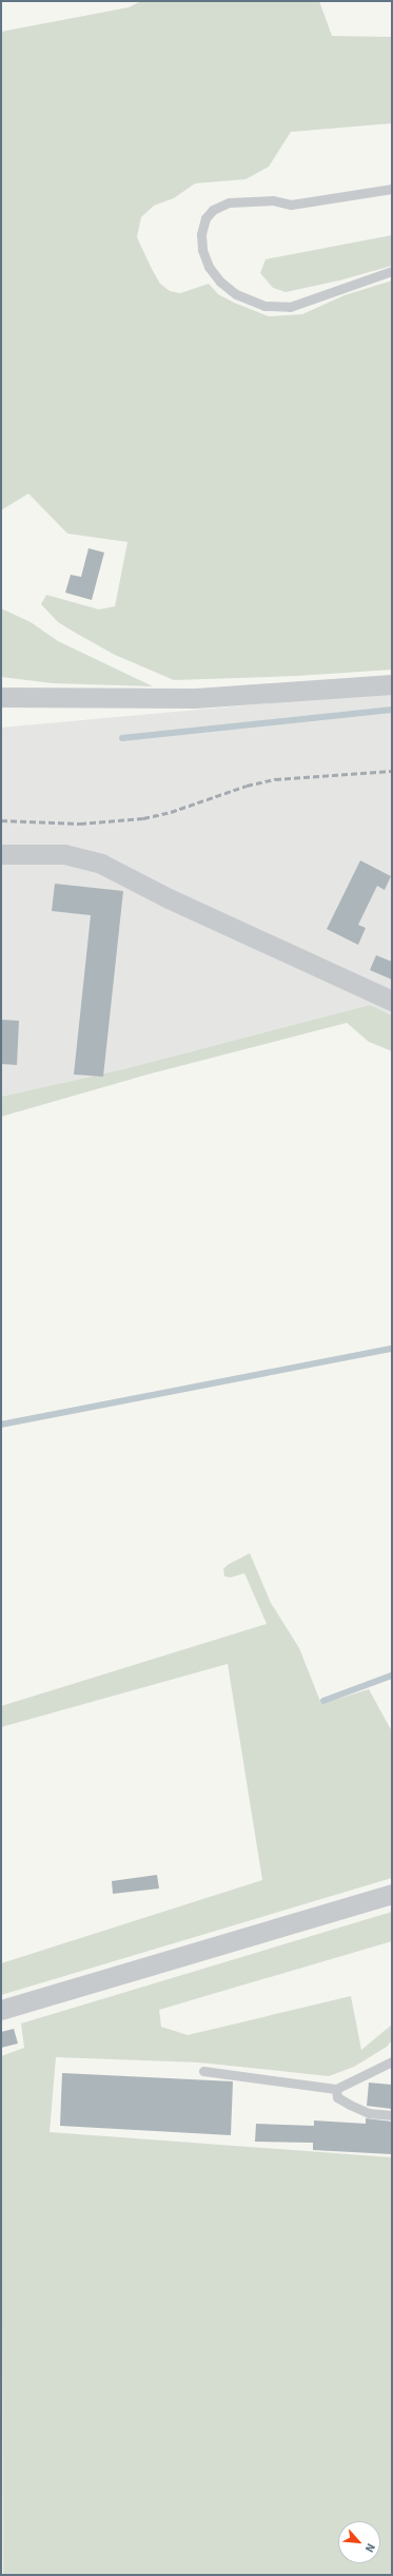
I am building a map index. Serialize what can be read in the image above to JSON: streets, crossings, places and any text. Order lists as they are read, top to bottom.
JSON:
{
  "north": "bottom right"
}
